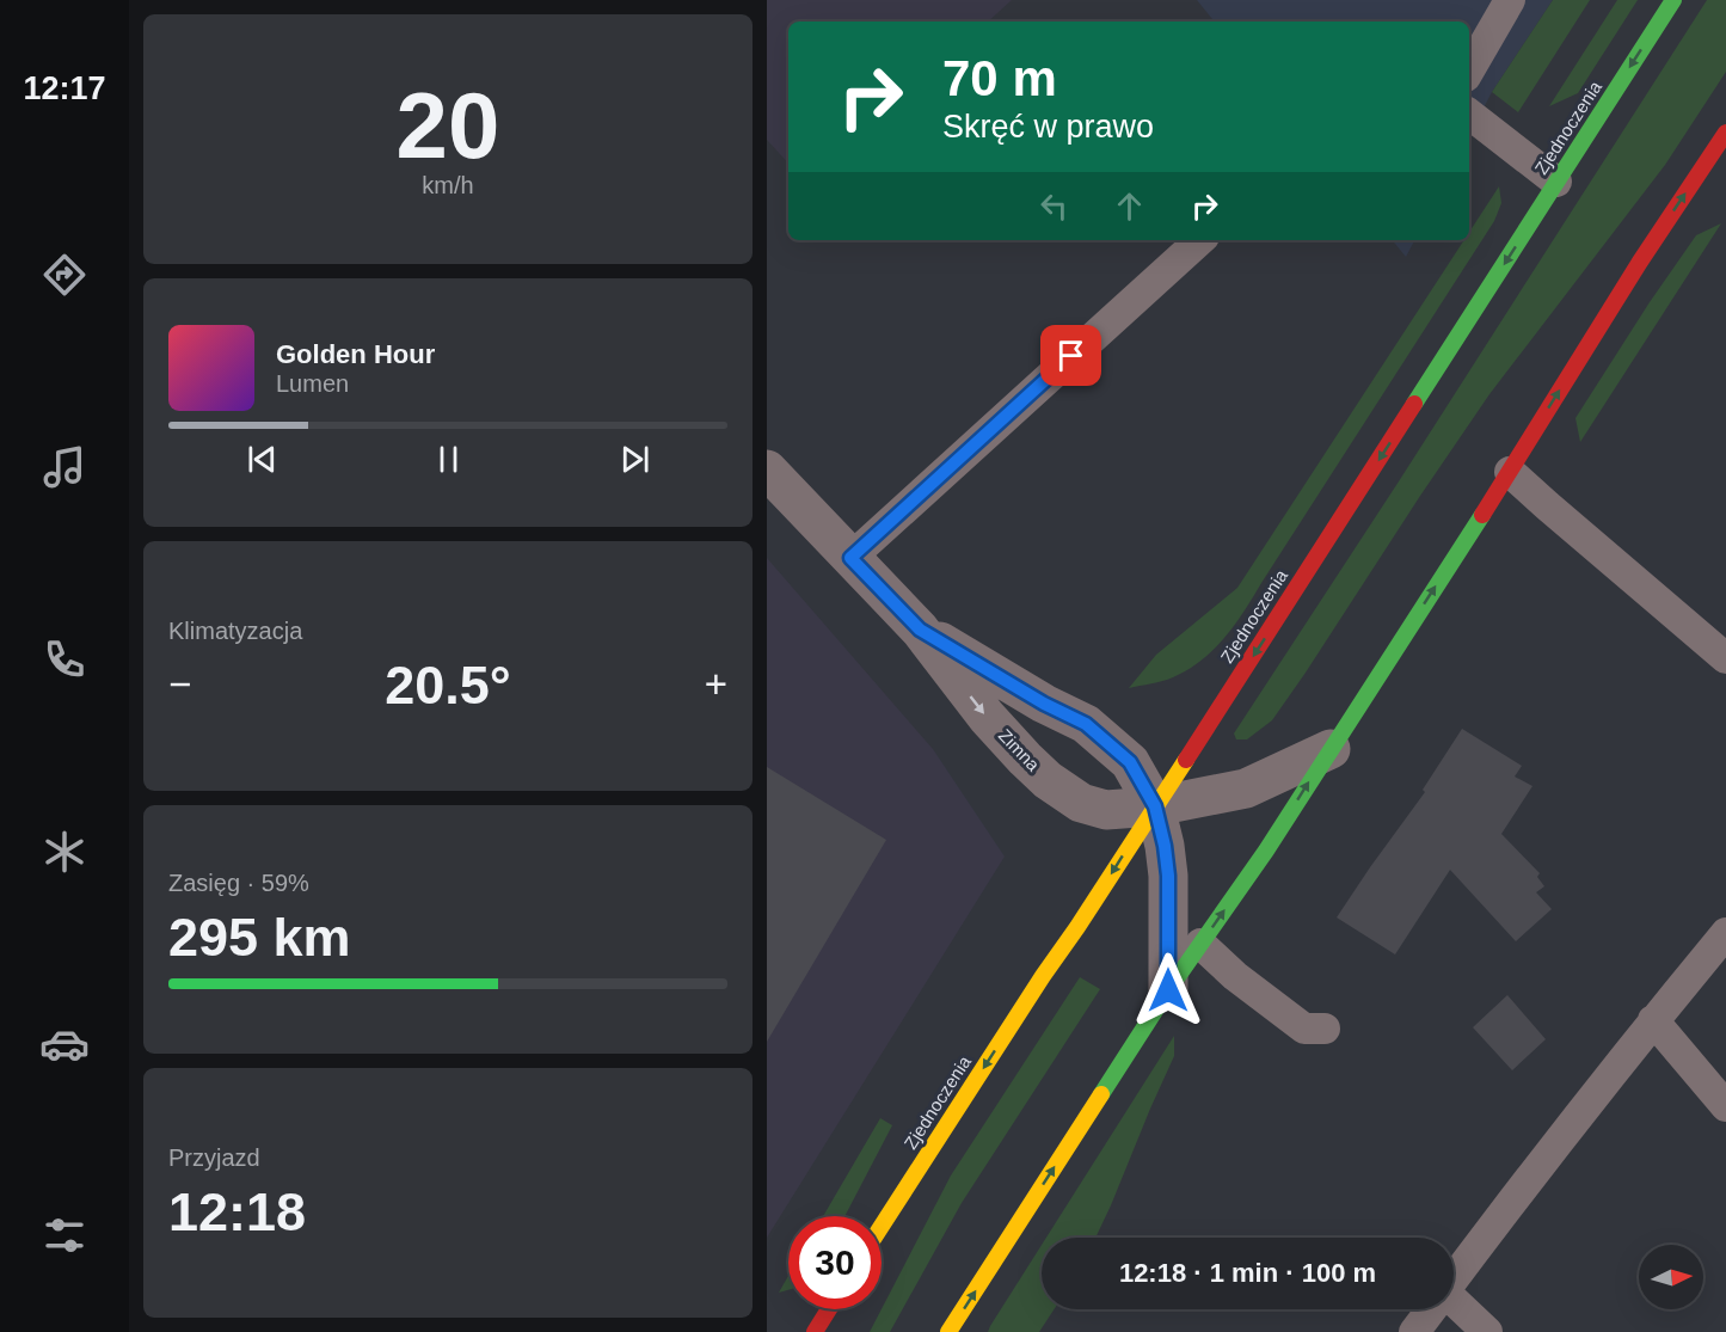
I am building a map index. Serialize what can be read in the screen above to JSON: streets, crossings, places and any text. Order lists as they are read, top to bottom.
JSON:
{
  "streets": {
    "main road": ["Zjednoczenia"],
    "street": ["Zimna"]
  },
  "crossings": [
    ["Zjednoczenia", "Zimna"]
  ],
  "north": "right",
  "page": {
    "tabs": "12:17",
    "tile": [
      ["20", "km/h"],
      "Klimatyzacja",
      ["Zasięg · 59%", "295 km"],
      ["Przyjazd", "12:18"]
    ],
    "turn": ["70 m", "Skręć w prawo"],
    "song": ["Golden Hour", "Lumen"],
    "heat": ["−", "20.5°", "+"],
    "limit": "30",
    "trip": "12:18 · 1 min · 100 m"
  }
}
